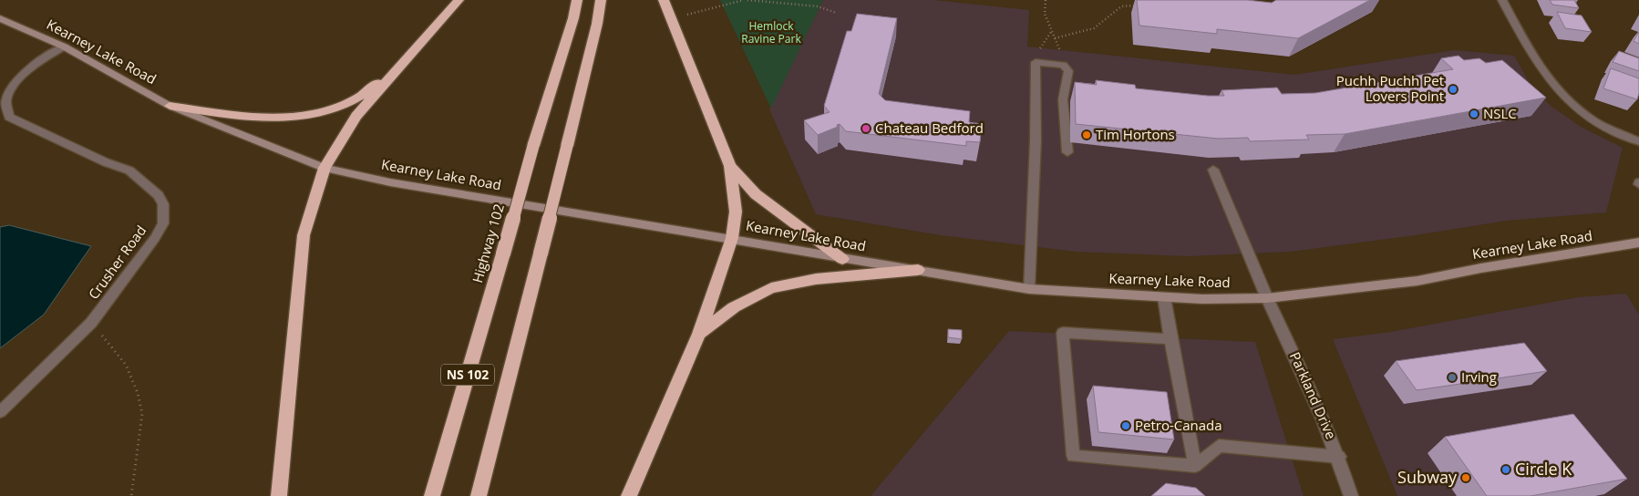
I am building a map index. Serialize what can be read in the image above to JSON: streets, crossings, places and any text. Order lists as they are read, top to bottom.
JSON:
{
  "streets": {
    "highway": ["Highway 102", "NS 102"],
    "main road": ["Kearney Lake Road"],
    "street": ["Crusher Road", "Parkland Drive"]
  },
  "crossings": [
    ["Kearney Lake Road", "Crusher Road"],
    ["Kearney Lake Road", "Parkland Drive"]
  ],
  "parks": ["Hemlock Ravine Park"],
  "places": [
    "Puchh Puchh Pet Lovers Point",
    "NSLC",
    "Chateau Bedford",
    "Tim Hortons",
    "Irving",
    "Petro-Canada",
    "Circle K",
    "Subway"
  ]
}
